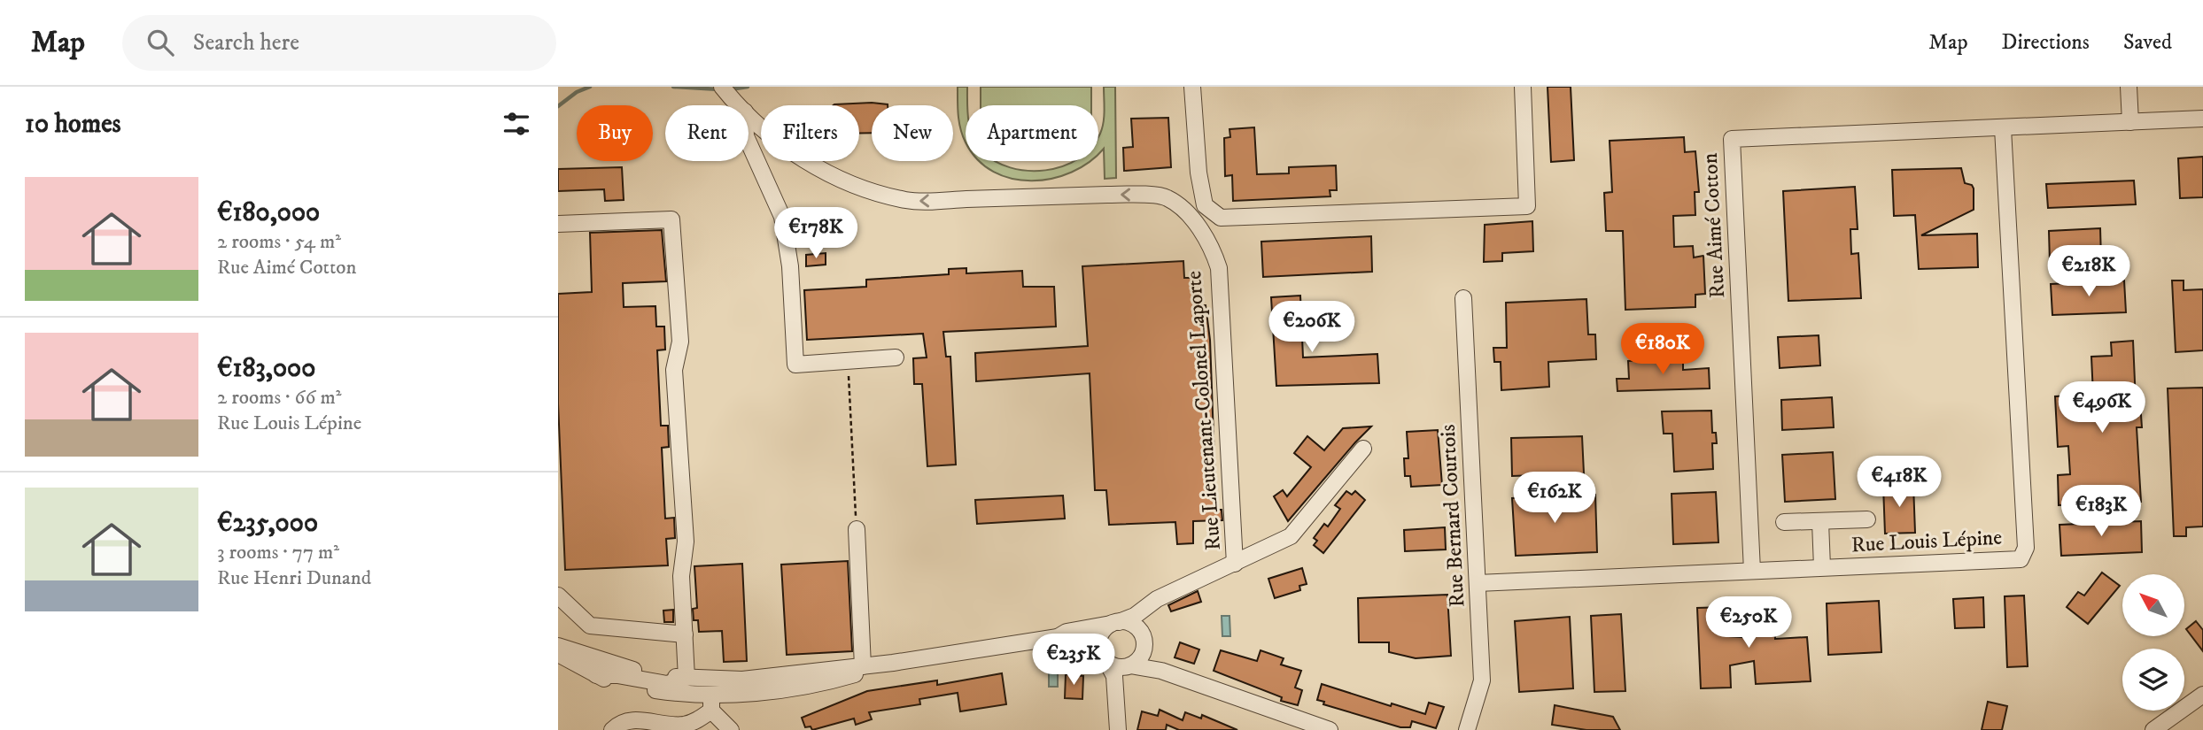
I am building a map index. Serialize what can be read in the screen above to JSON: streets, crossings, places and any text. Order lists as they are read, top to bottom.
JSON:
{
  "streets": {
    "street": [
      "Rue Aimé Cotton",
      "Rue Lieutenant-Colonel Laporte",
      "Rue Bernard Courtois",
      "Rue Louis Lépine"
    ]
  },
  "crossings": [
    ["Rue Aimé Cotton", "Rue Louis Lépine"],
    ["Rue Bernard Courtois", "Rue Louis Lépine"]
  ],
  "north": "top left",
  "page": {
    "header": "Map",
    "search": "Search here",
    "nav": ["Map", "Directions", "Saved"],
    "heading": "10 homes",
    "chip": [
      "Buy",
      "Rent",
      "Filters",
      "New",
      "Apartment"
    ],
    "list": [
      {
        "name": "€180,000",
        "note": "2 rooms · 54 m² · Rue Aimé Cotton"
      },
      {
        "name": "€183,000",
        "note": "2 rooms · 66 m² · Rue Louis Lépine"
      },
      {
        "name": "€235,000",
        "note": "3 rooms · 77 m² · Rue Henri Dunand"
      }
    ],
    "price": [
      "€178K",
      "€218K",
      "€206K",
      "€180K",
      "€496K",
      "€418K",
      "€162K",
      "€183K",
      "€250K",
      "€235K"
    ]
  }
}
